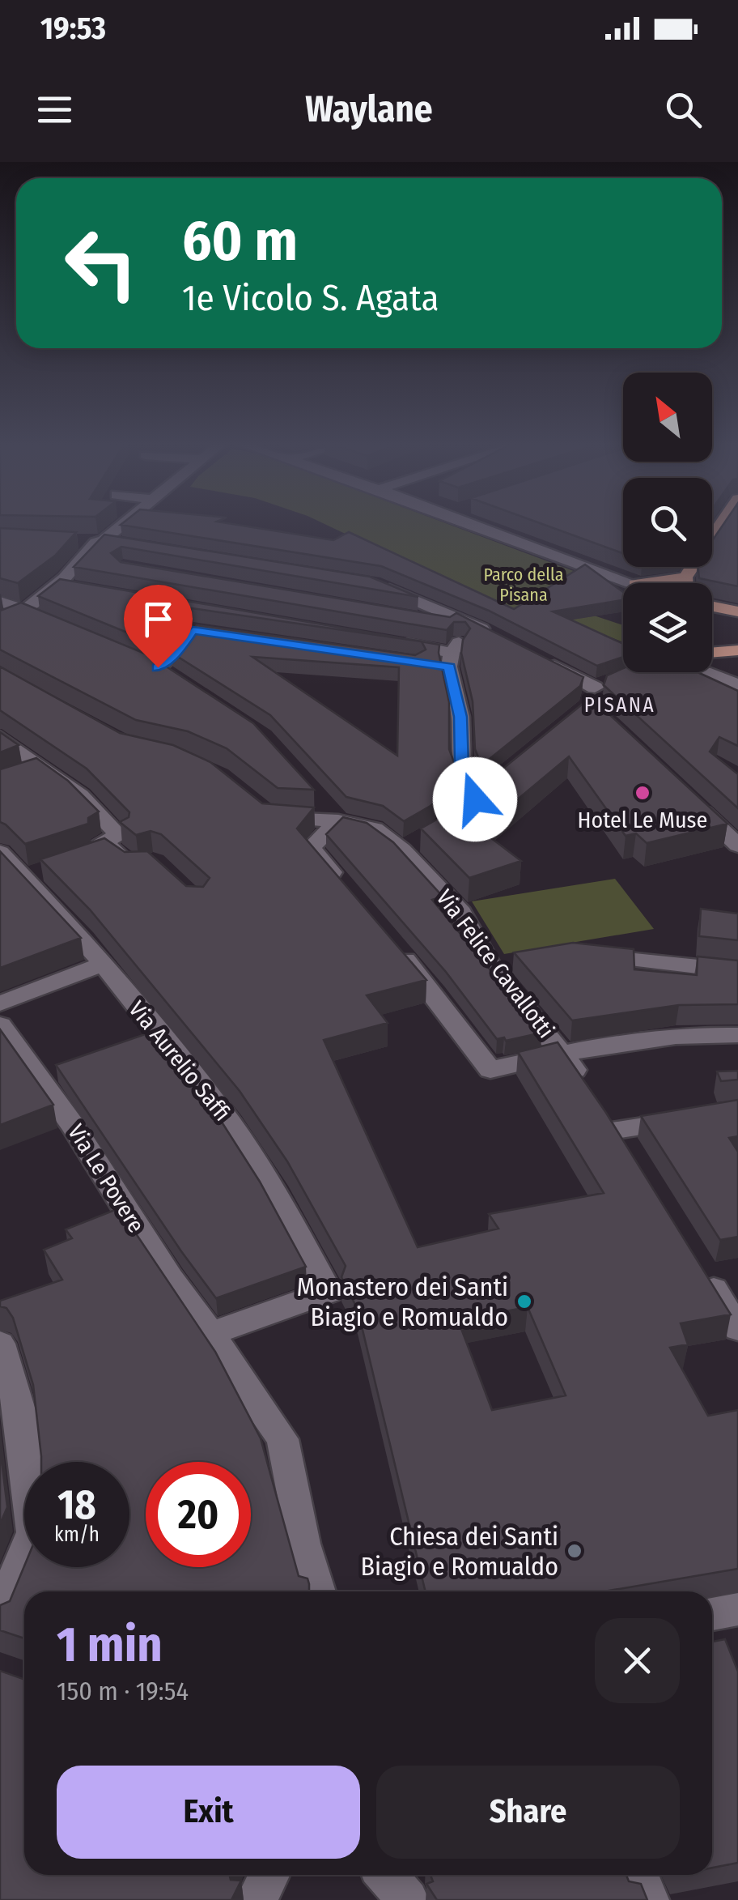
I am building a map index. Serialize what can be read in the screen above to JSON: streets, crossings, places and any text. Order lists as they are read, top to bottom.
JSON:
{
  "streets": {
    "street": ["Via Felice Cavallotti", "Via Aurelio Saffi", "Via Le Povere"]
  },
  "crossings": [
    ["Via Aurelio Saffi", "Via Le Povere"]
  ],
  "districts": ["PISANA"],
  "parks": ["Parco della Pisana"],
  "places": ["Hotel Le Muse", "Monastero dei Santi Biagio e Romualdo", "Chiesa dei Santi Biagio e Romualdo"],
  "north": "top left",
  "page": {
    "status": "19:53",
    "header": "Waylane",
    "turn": ["60 m", "1e Vicolo S. Agata"],
    "speed": "18 km/h",
    "limit": "20",
    "heading": ["1 min", "150 m · 19:54"],
    "buttons": ["Exit", "Share"]
  }
}
